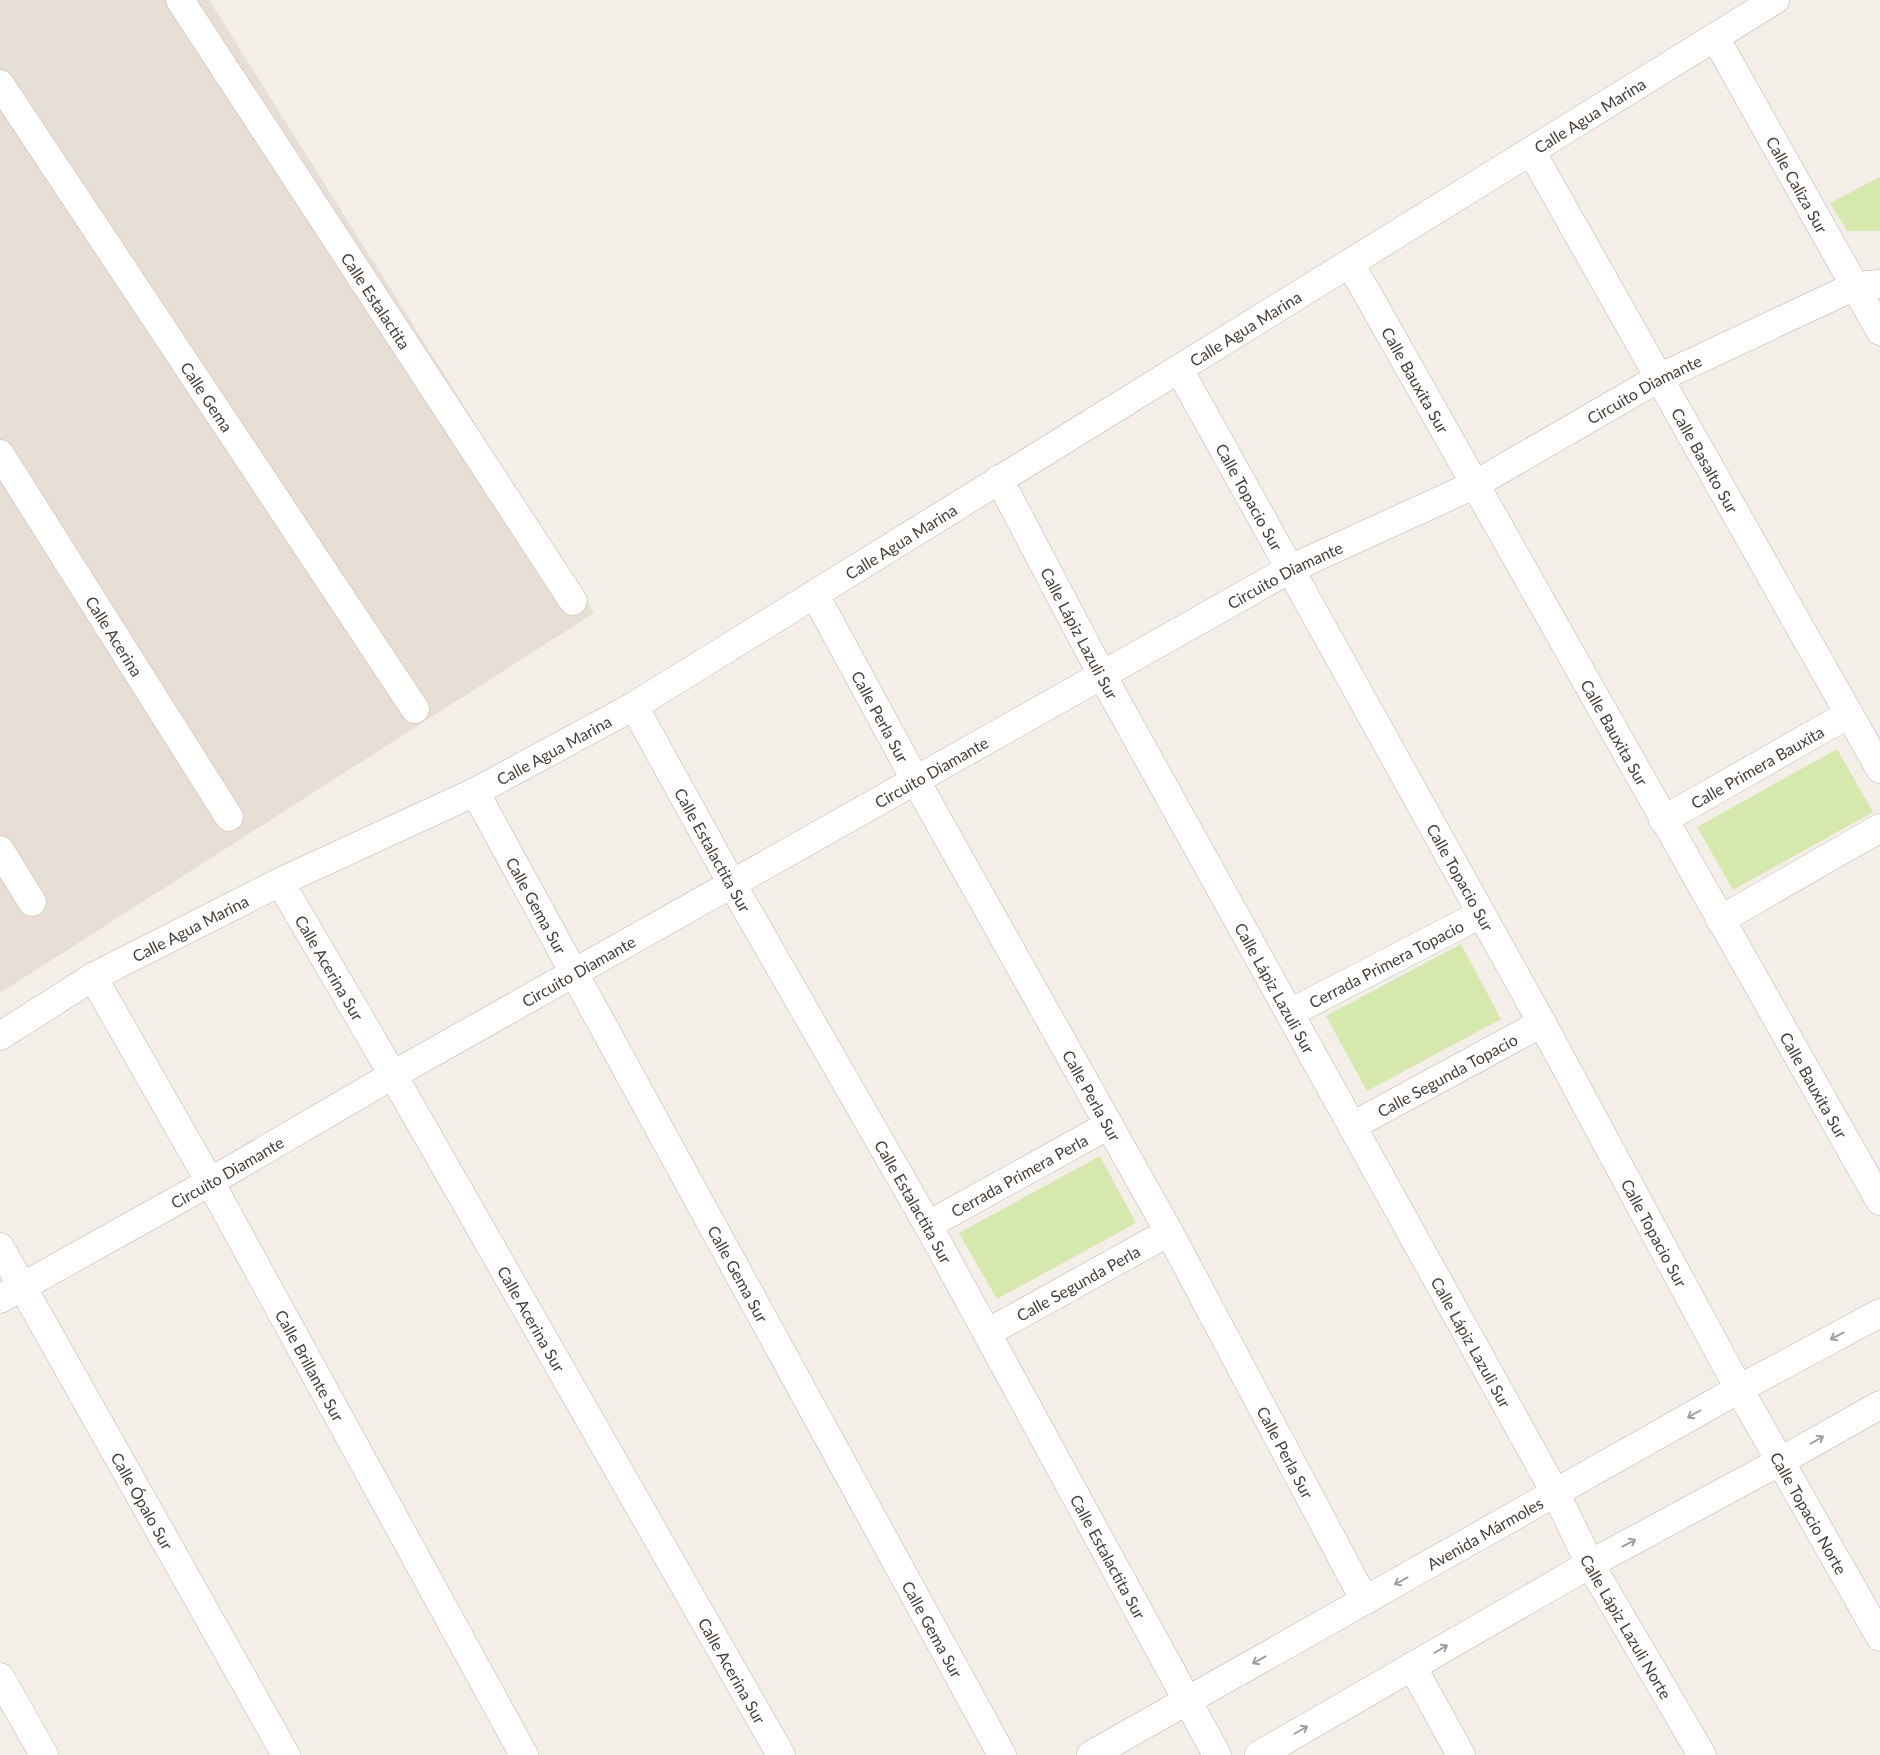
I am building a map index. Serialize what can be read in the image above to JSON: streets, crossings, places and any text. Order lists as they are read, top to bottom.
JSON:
{
  "streets": {
    "street": [
      "Calle Agua Marina",
      "Calle Caliza Sur",
      "Calle Estalactita",
      "Calle Bauxita Sur",
      "Circuito Diamante",
      "Calle Gema",
      "Calle Basalto Sur",
      "Calle Topacio Sur",
      "Calle Lápiz Lazuli Sur",
      "Calle Acerina",
      "Calle Perla Sur",
      "Calle Primera Bauxita",
      "Calle Estalactita Sur",
      "Calle Gema Sur",
      "Cerrada Primera Topacio",
      "Calle Acerina Sur",
      "Calle Segunda Topacio",
      "Cerrada Primera Perla",
      "Calle Segunda Perla",
      "Calle Brillante Sur",
      "Calle Ópalo Sur",
      "Calle Topacio Norte",
      "Avenida Mármoles",
      "Calle Lápiz Lazuli Norte"
    ]
  },
  "crossings": [
    ["Calle Agua Marina", "Calle Caliza Sur"],
    ["Calle Agua Marina", "Calle Bauxita Sur"],
    ["Calle Agua Marina", "Calle Basalto Sur"],
    ["Calle Agua Marina", "Calle Topacio Sur"],
    ["Calle Agua Marina", "Calle Lápiz Lazuli Sur"],
    ["Calle Agua Marina", "Calle Perla Sur"],
    ["Calle Agua Marina", "Calle Estalactita Sur"],
    ["Calle Agua Marina", "Calle Gema Sur"],
    ["Calle Agua Marina", "Calle Acerina Sur"],
    ["Calle Agua Marina", "Calle Brillante Sur"],
    ["Calle Caliza Sur", "Circuito Diamante"],
    ["Calle Bauxita Sur", "Circuito Diamante"],
    ["Calle Bauxita Sur", "Calle Primera Bauxita"],
    ["Circuito Diamante", "Calle Basalto Sur"],
    ["Circuito Diamante", "Calle Topacio Sur"],
    ["Circuito Diamante", "Calle Lápiz Lazuli Sur"],
    ["Circuito Diamante", "Calle Perla Sur"],
    ["Circuito Diamante", "Calle Estalactita Sur"],
    ["Circuito Diamante", "Calle Gema Sur"],
    ["Circuito Diamante", "Calle Acerina Sur"],
    ["Circuito Diamante", "Calle Brillante Sur"],
    ["Circuito Diamante", "Calle Ópalo Sur"],
    ["Calle Basalto Sur", "Calle Primera Bauxita"],
    ["Calle Topacio Sur", "Cerrada Primera Topacio"],
    ["Calle Topacio Sur", "Calle Segunda Topacio"],
    ["Calle Topacio Sur", "Calle Topacio Norte"],
    ["Calle Topacio Sur", "Avenida Mármoles"],
    ["Calle Lápiz Lazuli Sur", "Cerrada Primera Topacio"],
    ["Calle Lápiz Lazuli Sur", "Calle Segunda Topacio"],
    ["Calle Lápiz Lazuli Sur", "Avenida Mármoles"],
    ["Calle Lápiz Lazuli Sur", "Calle Lápiz Lazuli Norte"],
    ["Calle Perla Sur", "Cerrada Primera Perla"],
    ["Calle Perla Sur", "Calle Segunda Perla"],
    ["Calle Perla Sur", "Avenida Mármoles"],
    ["Calle Estalactita Sur", "Cerrada Primera Perla"],
    ["Calle Estalactita Sur", "Calle Segunda Perla"],
    ["Calle Estalactita Sur", "Avenida Mármoles"],
    ["Calle Topacio Norte", "Avenida Mármoles"],
    ["Avenida Mármoles", "Calle Lápiz Lazuli Norte"]
  ]
}
